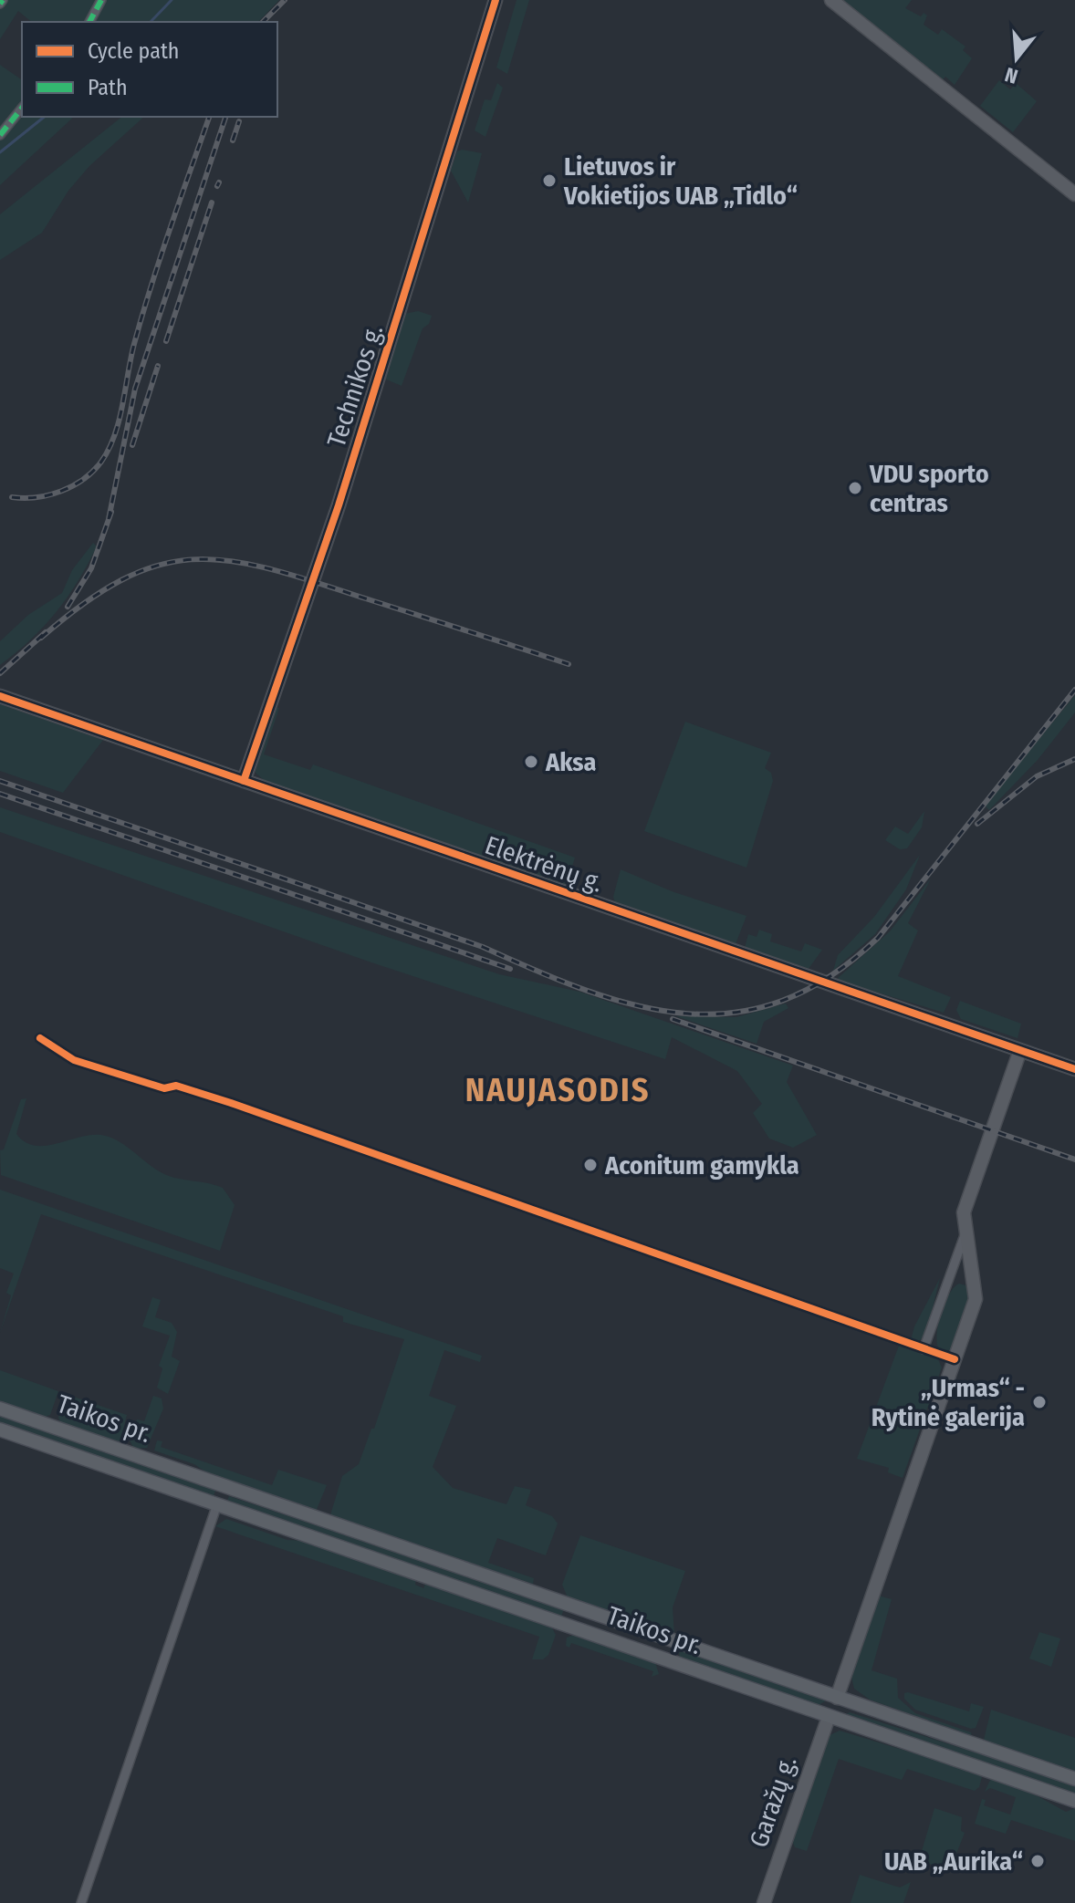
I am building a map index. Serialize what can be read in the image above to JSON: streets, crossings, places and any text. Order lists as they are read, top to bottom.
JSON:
{
  "streets": {
    "main road": ["Taikos pr."],
    "street": ["Technikos g.", "Elektrėnų g.", "Garažų g."]
  },
  "crossings": [
    ["Technikos g.", "Elektrėnų g."],
    ["Taikos pr.", "Garažų g."]
  ],
  "districts": ["NAUJASODIS"],
  "places": [
    "Lietuvos ir Vokietijos UAB „Tidlo“",
    "VDU sporto centras",
    "Aksa",
    "Aconitum gamykla",
    "„Urmas“ - Rytinė galerija",
    "UAB „Aurika“"
  ],
  "legend": ["Cycle path", "Path"],
  "north": "bottom"
}
